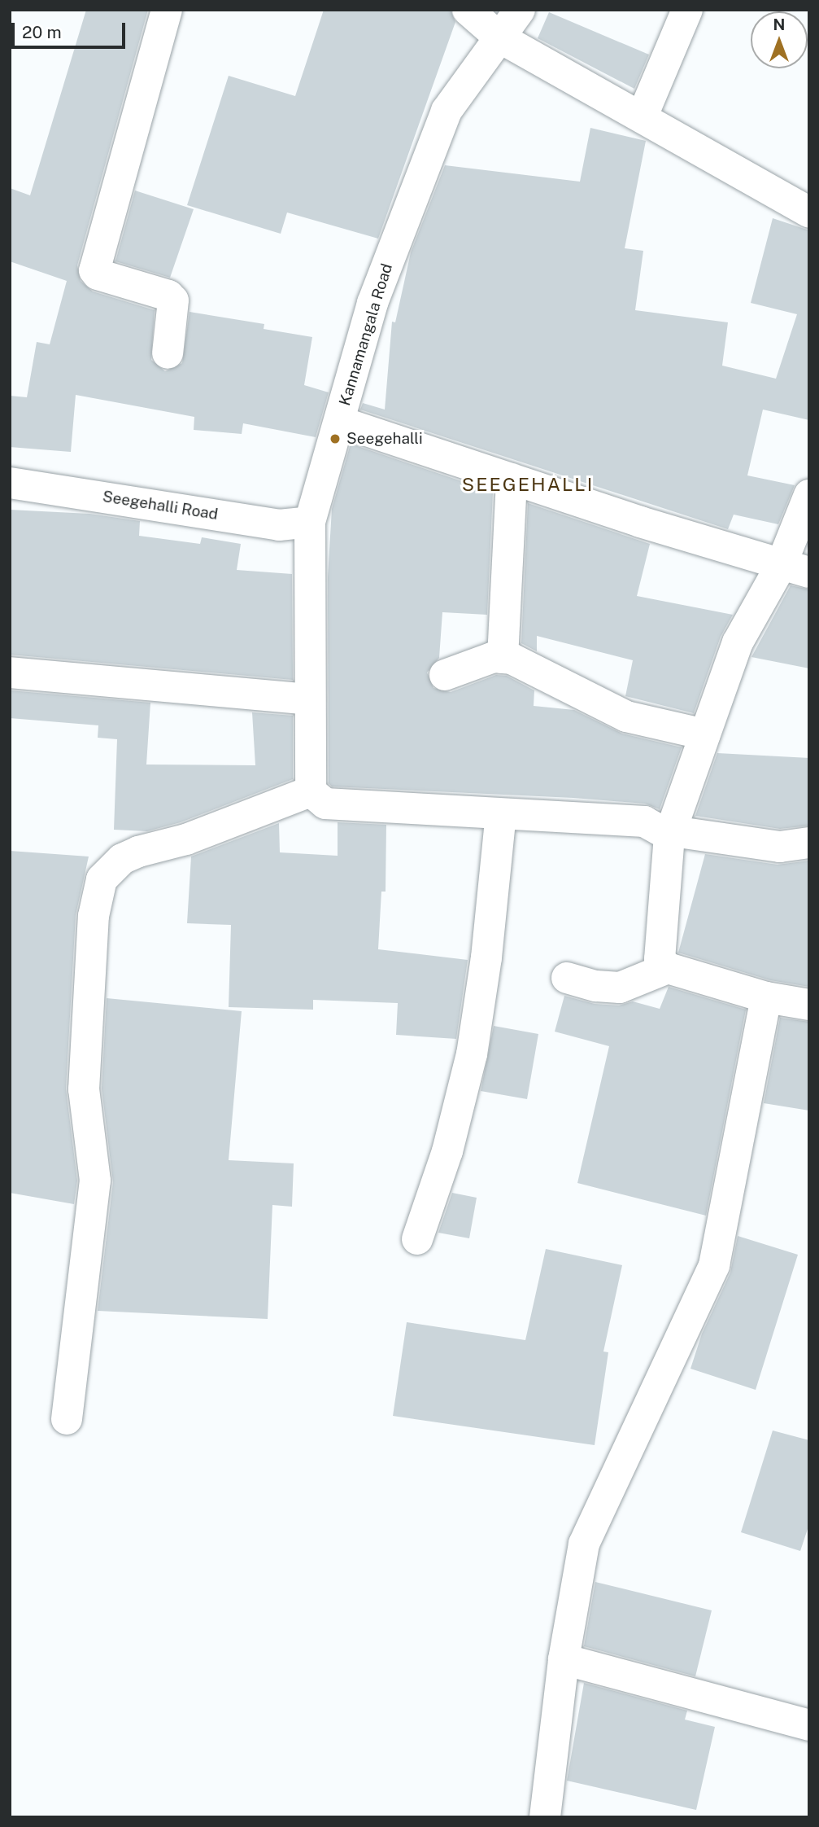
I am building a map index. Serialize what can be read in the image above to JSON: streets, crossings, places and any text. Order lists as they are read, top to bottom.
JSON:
{
  "streets": {
    "street": ["Kannamangala Road", "Seegehalli Road"]
  },
  "crossings": [
    ["Kannamangala Road", "Seegehalli Road"]
  ],
  "districts": ["SEEGEHALLI"],
  "places": ["Seegehalli"],
  "scale_bar": "20 m",
  "north": "top"
}
